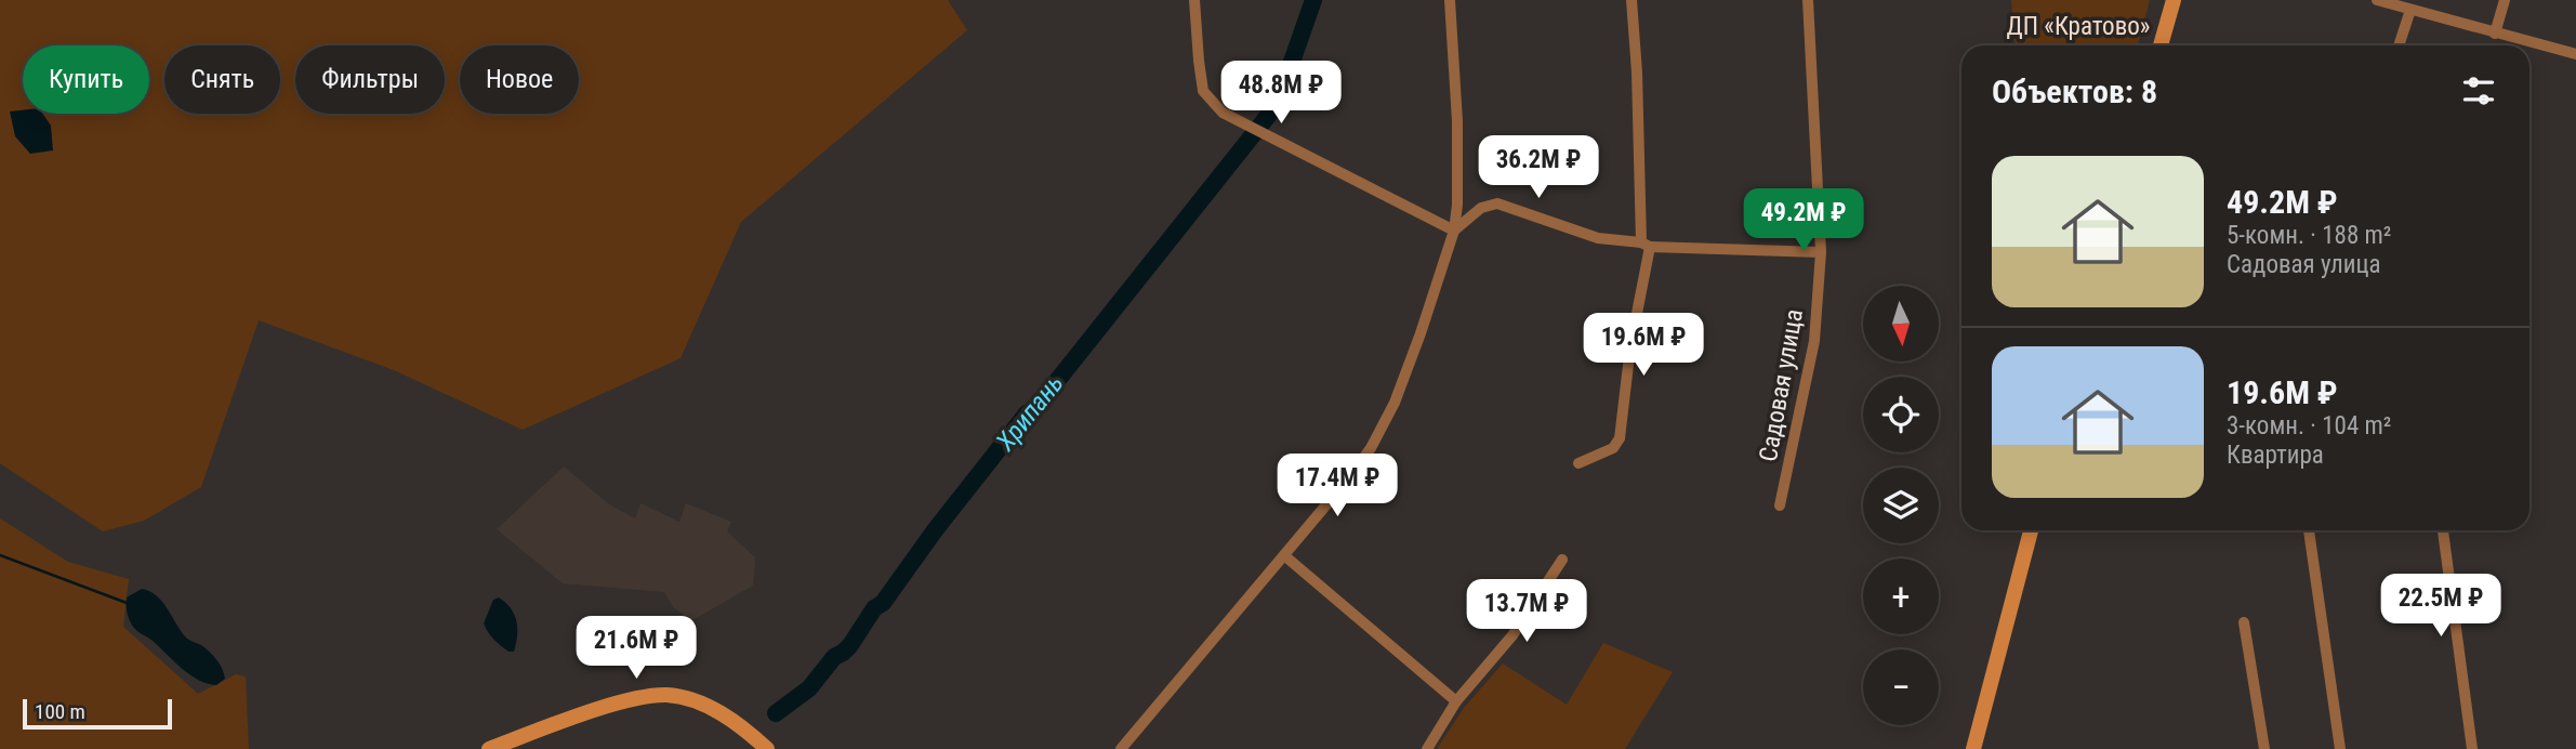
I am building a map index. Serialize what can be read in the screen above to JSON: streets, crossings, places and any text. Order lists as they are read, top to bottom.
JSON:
{
  "streets": {
    "street": ["Садовая улица"]
  },
  "water": ["Хрипань"],
  "parks": ["ДП «Кратово»"],
  "scale_bar": "100 m",
  "north": "bottom",
  "page": {
    "chip": [
      "Купить",
      "Снять",
      "Фильтры",
      "Новое"
    ],
    "heading": "Объектов: 8",
    "price": [
      "48.8M ₽",
      "36.2M ₽",
      "49.2M ₽",
      "19.6M ₽",
      "17.4M ₽",
      "22.5M ₽",
      "13.7M ₽",
      "21.6M ₽"
    ],
    "list": [
      {
        "name": "49.2M ₽",
        "note": "5-комн. · 188 m² · Садовая улица"
      },
      {
        "name": "19.6M ₽",
        "note": "3-комн. · 104 m² · Квартира"
      }
    ],
    "map_buttons": ["+", "−"],
    "scale": "100 m"
  }
}
